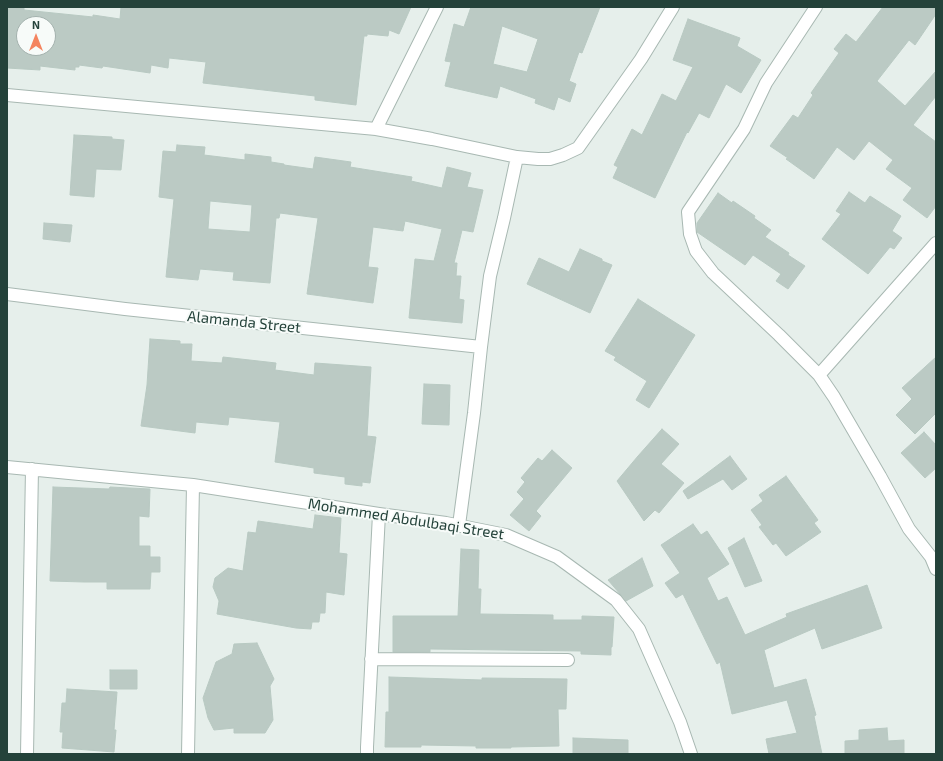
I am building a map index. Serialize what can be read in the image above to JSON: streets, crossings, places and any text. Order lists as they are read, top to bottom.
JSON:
{
  "streets": {
    "street": ["Alamanda Street", "Mohammed Abdulbaqi Street"]
  },
  "north": "top"
}
